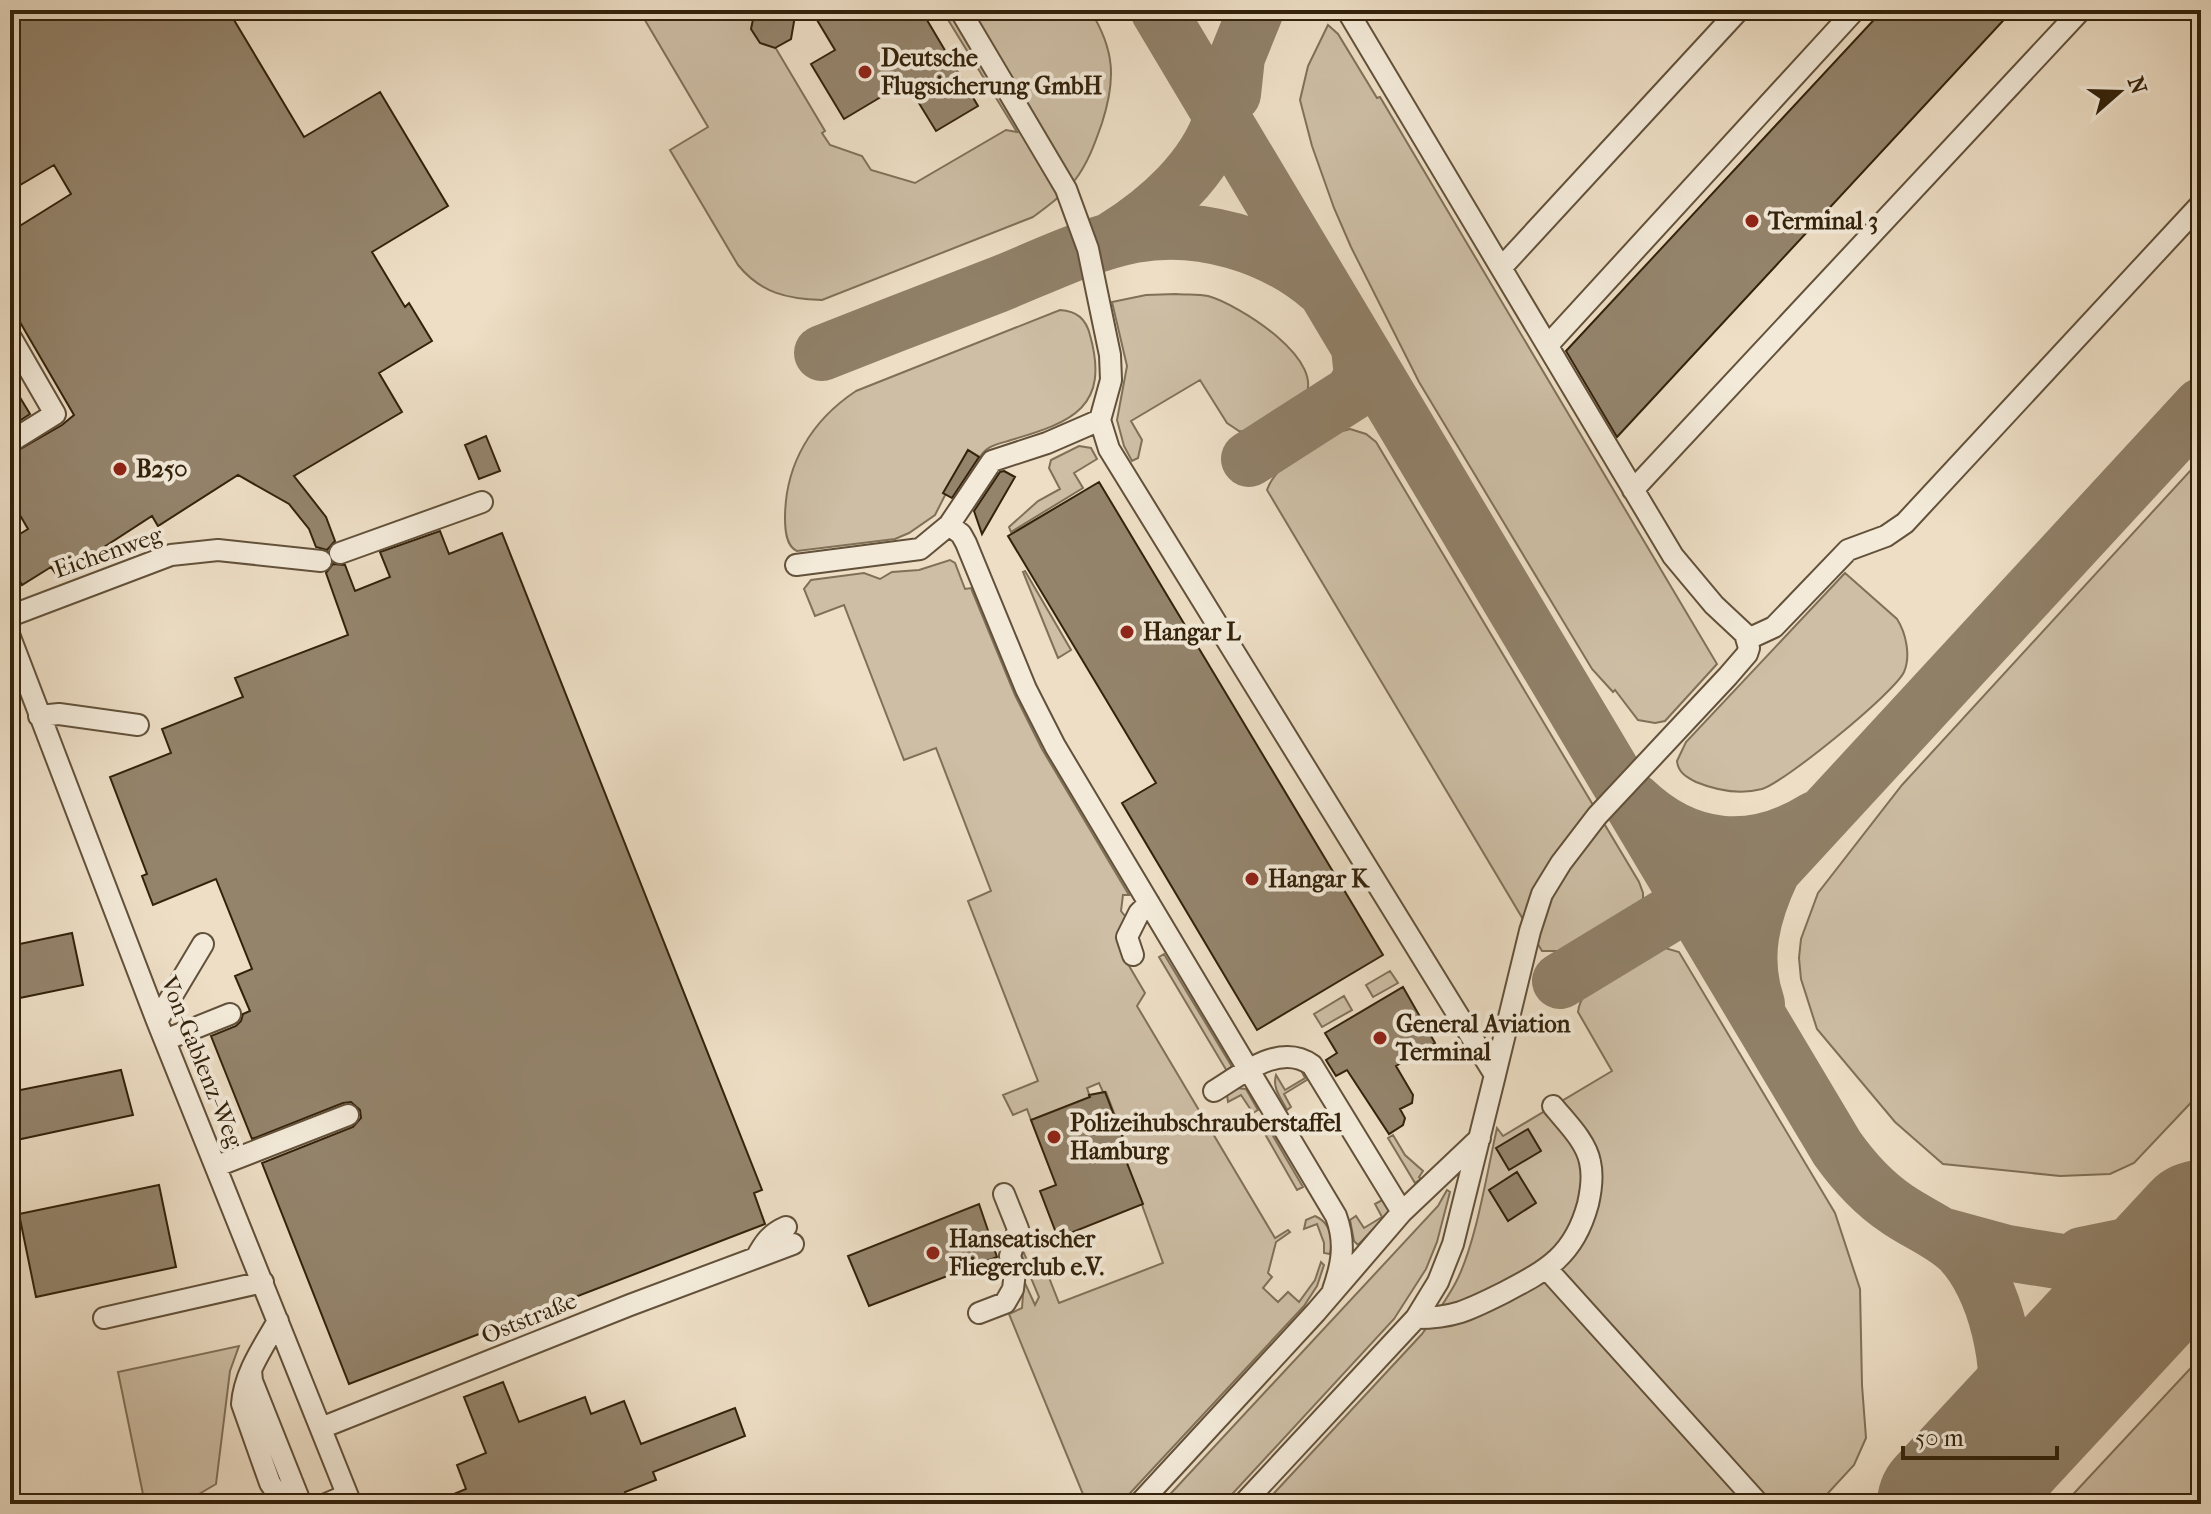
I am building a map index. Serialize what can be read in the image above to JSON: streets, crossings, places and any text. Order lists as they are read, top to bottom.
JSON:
{
  "streets": {
    "lane": ["Eichenweg", "Von-Gablenz-Weg", "Oststraße"]
  },
  "crossings": [
    ["Von-Gablenz-Weg", "Oststraße"]
  ],
  "places": [
    "Deutsche Flugsicherung GmbH",
    "Terminal 3",
    "B250",
    "Hangar L",
    "Hangar K",
    "General Aviation Terminal",
    "Polizeihubschrauberstaffel Hamburg",
    "Hanseatischer Fliegerclub e.V."
  ],
  "scale_bar": "50 m",
  "north": "right"
}
